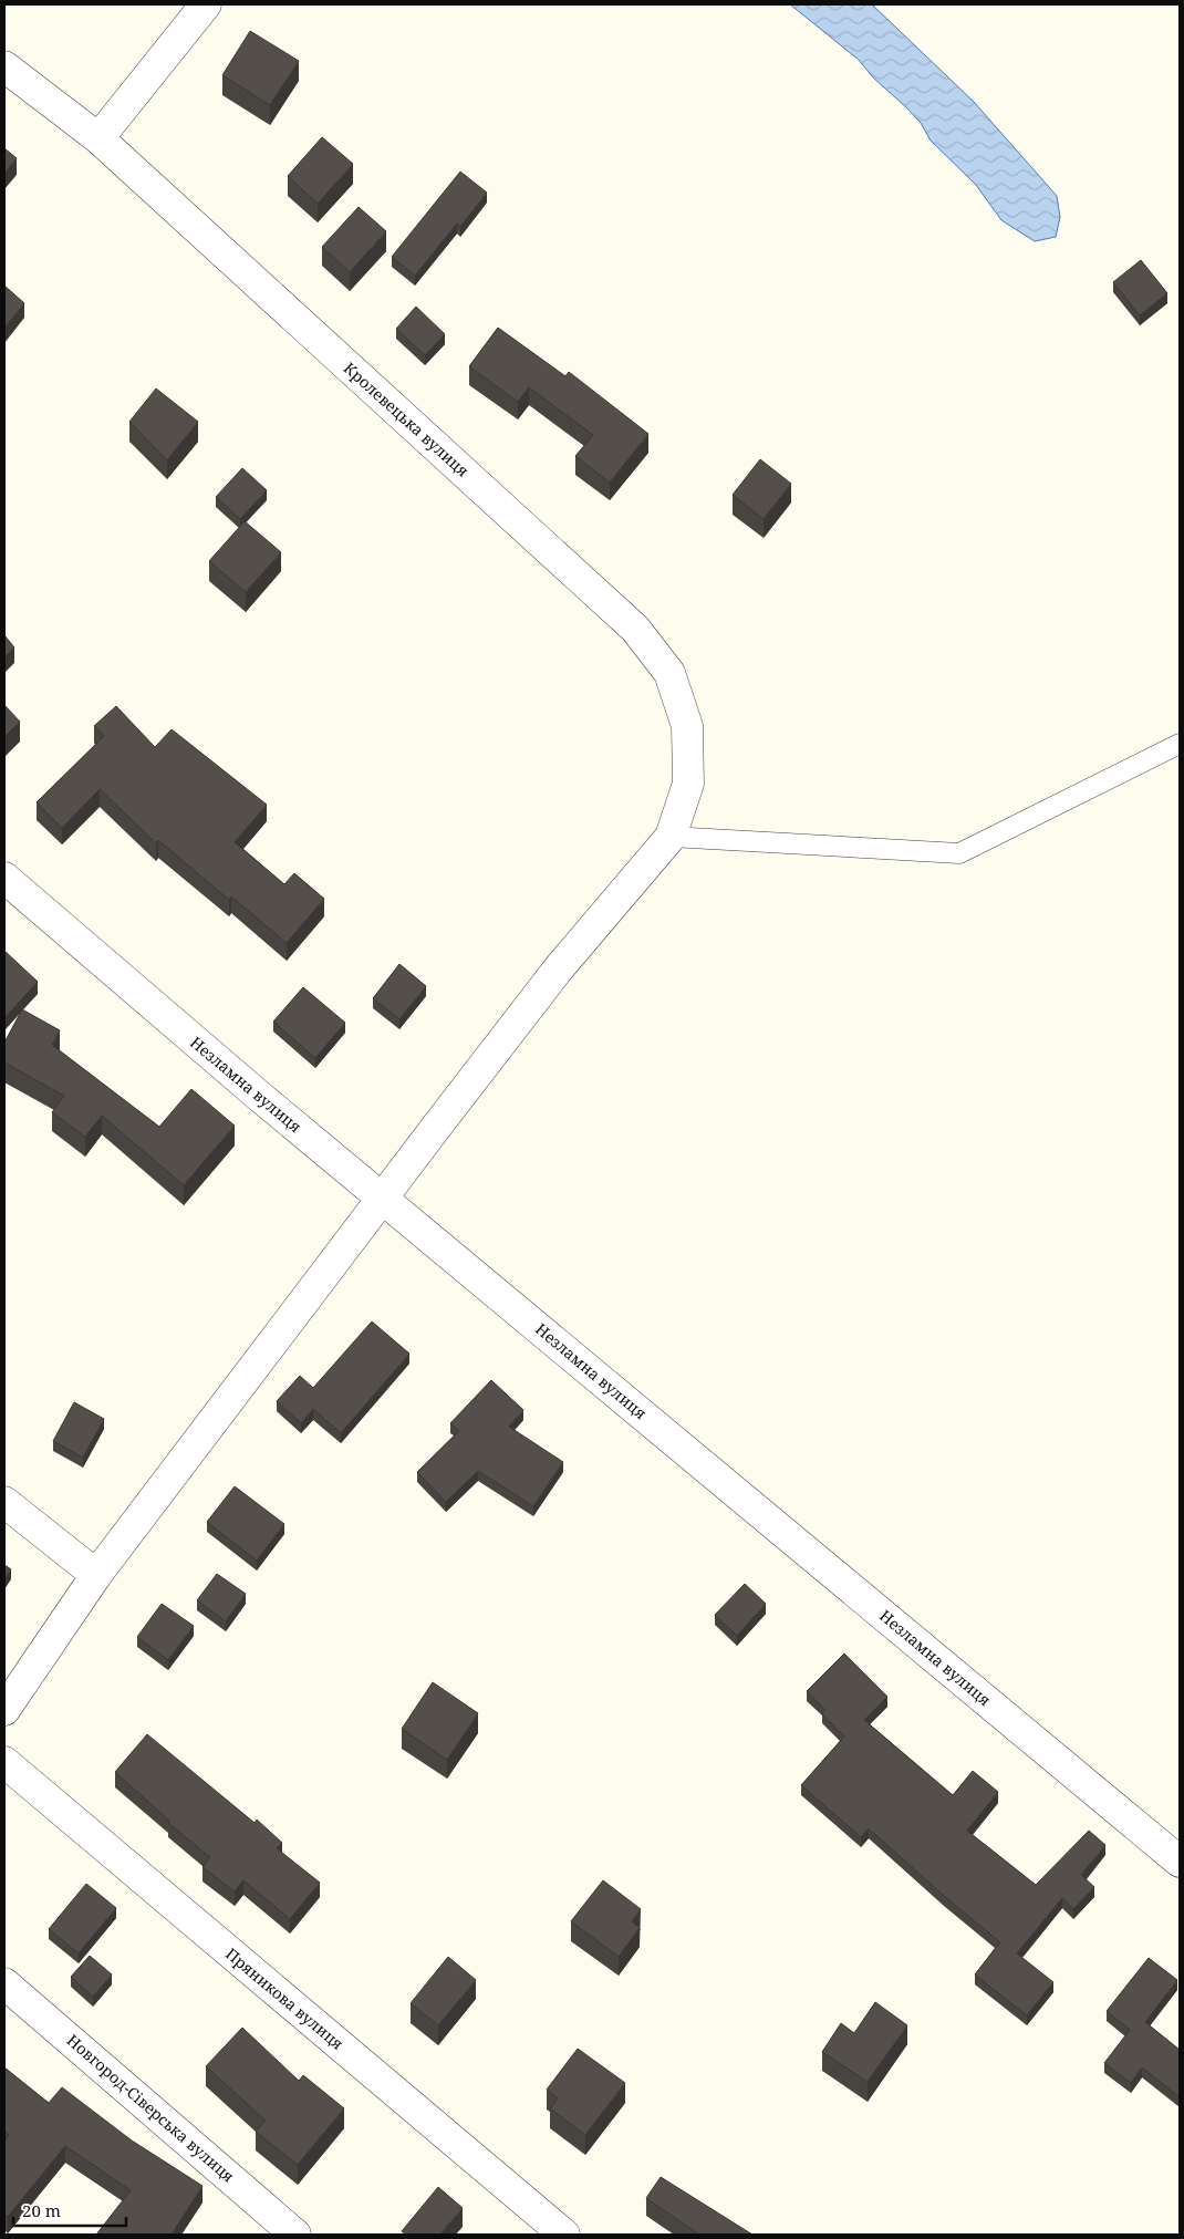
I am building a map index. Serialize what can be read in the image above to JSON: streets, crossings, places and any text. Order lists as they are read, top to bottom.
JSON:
{
  "streets": {
    "street": [
      "Кролевецька вулиця",
      "Незламна вулиця",
      "Пряникова вулиця",
      "Новгород-Сіверська вулиця"
    ]
  },
  "scale_bar": "20 m"
}
